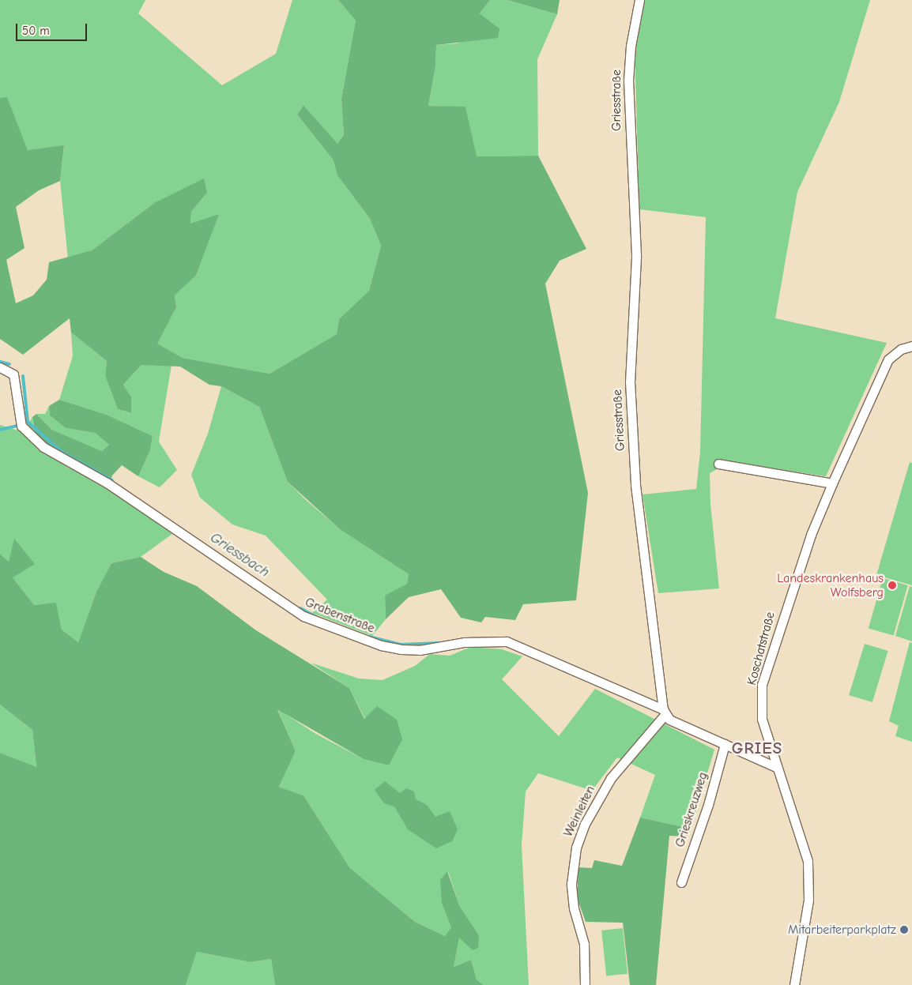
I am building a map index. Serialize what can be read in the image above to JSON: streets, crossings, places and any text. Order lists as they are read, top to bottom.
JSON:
{
  "streets": {
    "street": [
      "Griesstraße",
      "Grabenstraße",
      "Koschatstraße",
      "Grieskreuzweg",
      "Weinleiten"
    ]
  },
  "crossings": [
    ["Griesstraße", "Grabenstraße"],
    ["Griesstraße", "Weinleiten"],
    ["Grabenstraße", "Weinleiten"]
  ],
  "districts": ["GRIES"],
  "water": ["Griessbach"],
  "places": ["Landeskrankenhaus Wolfsberg", "Mitarbeiterparkplatz"],
  "scale_bar": "50 m"
}
